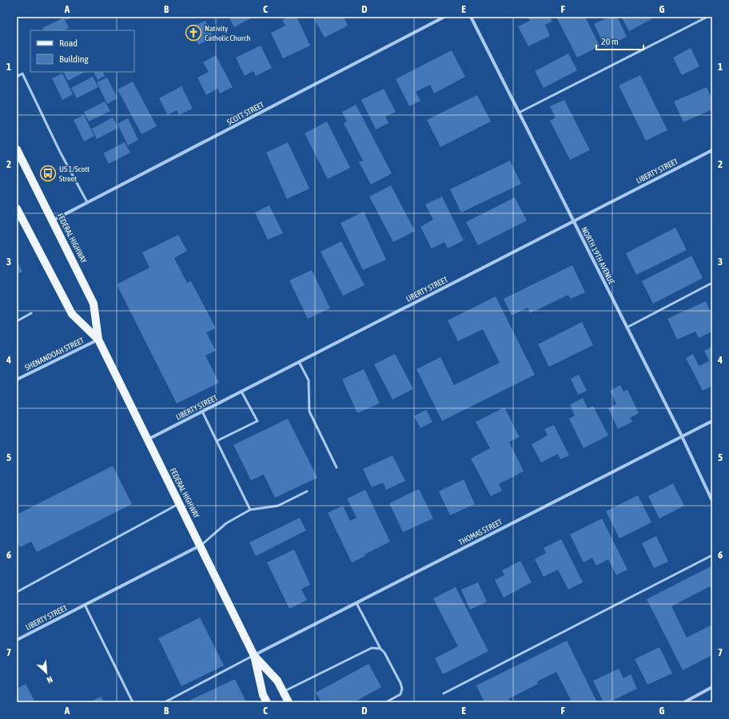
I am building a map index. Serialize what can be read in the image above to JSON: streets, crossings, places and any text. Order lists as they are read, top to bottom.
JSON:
{
  "streets": {
    "main road": ["FEDERAL HIGHWAY"],
    "street": [
      "SCOTT STREET",
      "LIBERTY STREET",
      "NORTH 19TH AVENUE",
      "SHENANDOAH STREET",
      "THOMAS STREET"
    ]
  },
  "crossings": [
    ["SCOTT STREET", "FEDERAL HIGHWAY"],
    ["LIBERTY STREET", "FEDERAL HIGHWAY"],
    ["LIBERTY STREET", "NORTH 19TH AVENUE"],
    ["FEDERAL HIGHWAY", "SHENANDOAH STREET"],
    ["FEDERAL HIGHWAY", "THOMAS STREET"],
    ["NORTH 19TH AVENUE", "THOMAS STREET"]
  ],
  "places": {
    "church": ["Nativity Catholic Church"],
    "bus stop": ["US 1/Scott Street"]
  },
  "legend": ["Road", "Building"],
  "scale_bar": "20 m",
  "north": "bottom right",
  "grid": {
    "columns": [
      "A",
      "B",
      "C",
      "D",
      "E",
      "F",
      "G"
    ],
    "rows": [
      "1",
      "2",
      "3",
      "4",
      "5",
      "6",
      "7"
    ]
  }
}
